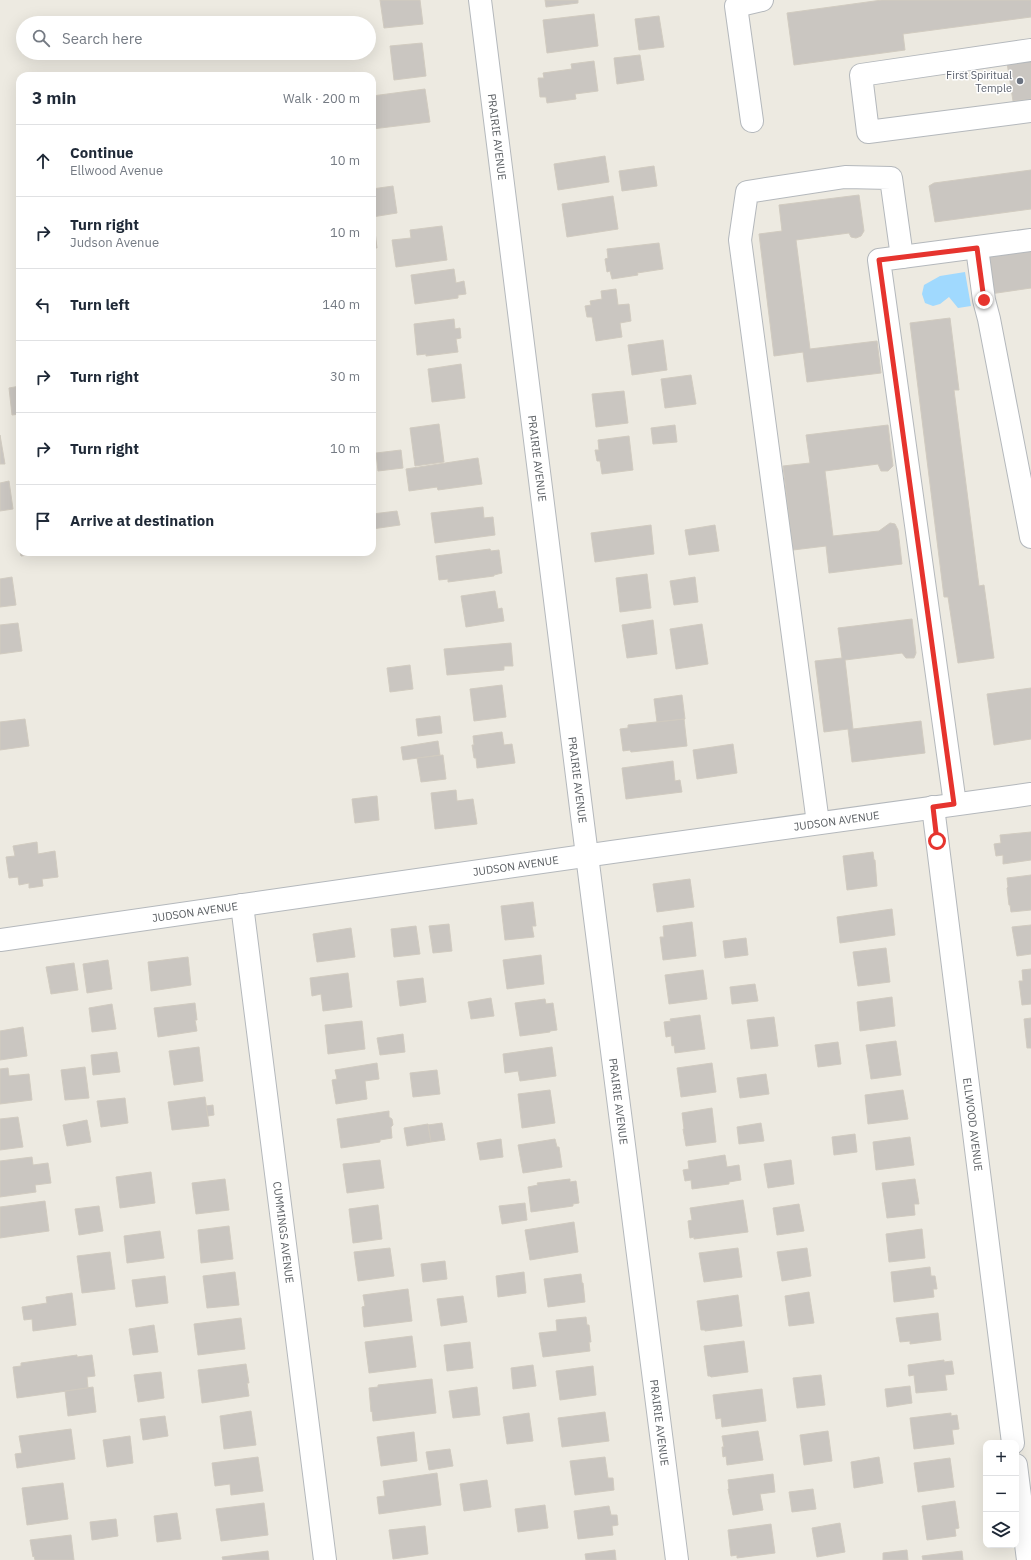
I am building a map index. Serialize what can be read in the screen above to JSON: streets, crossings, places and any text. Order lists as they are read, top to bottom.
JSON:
{
  "streets": {
    "street": [
      "PRAIRIE AVENUE",
      "JUDSON AVENUE",
      "ELLWOOD AVENUE",
      "CUMMINGS AVENUE"
    ]
  },
  "crossings": [
    ["PRAIRIE AVENUE", "JUDSON AVENUE"],
    ["JUDSON AVENUE", "ELLWOOD AVENUE"],
    ["JUDSON AVENUE", "CUMMINGS AVENUE"]
  ],
  "places": ["First Spiritual Temple"],
  "page": {
    "search": "Search here",
    "heading": ["3 min", "Walk · 200 m"],
    "list": [
      ["Continue", "Ellwood Avenue", "10 m"],
      ["Turn right", "Judson Avenue", "10 m"],
      ["Turn left", "140 m"],
      ["Turn right", "30 m"],
      ["Turn right", "10 m"],
      "Arrive at destination"
    ],
    "map_buttons": ["+", "−"]
  }
}
